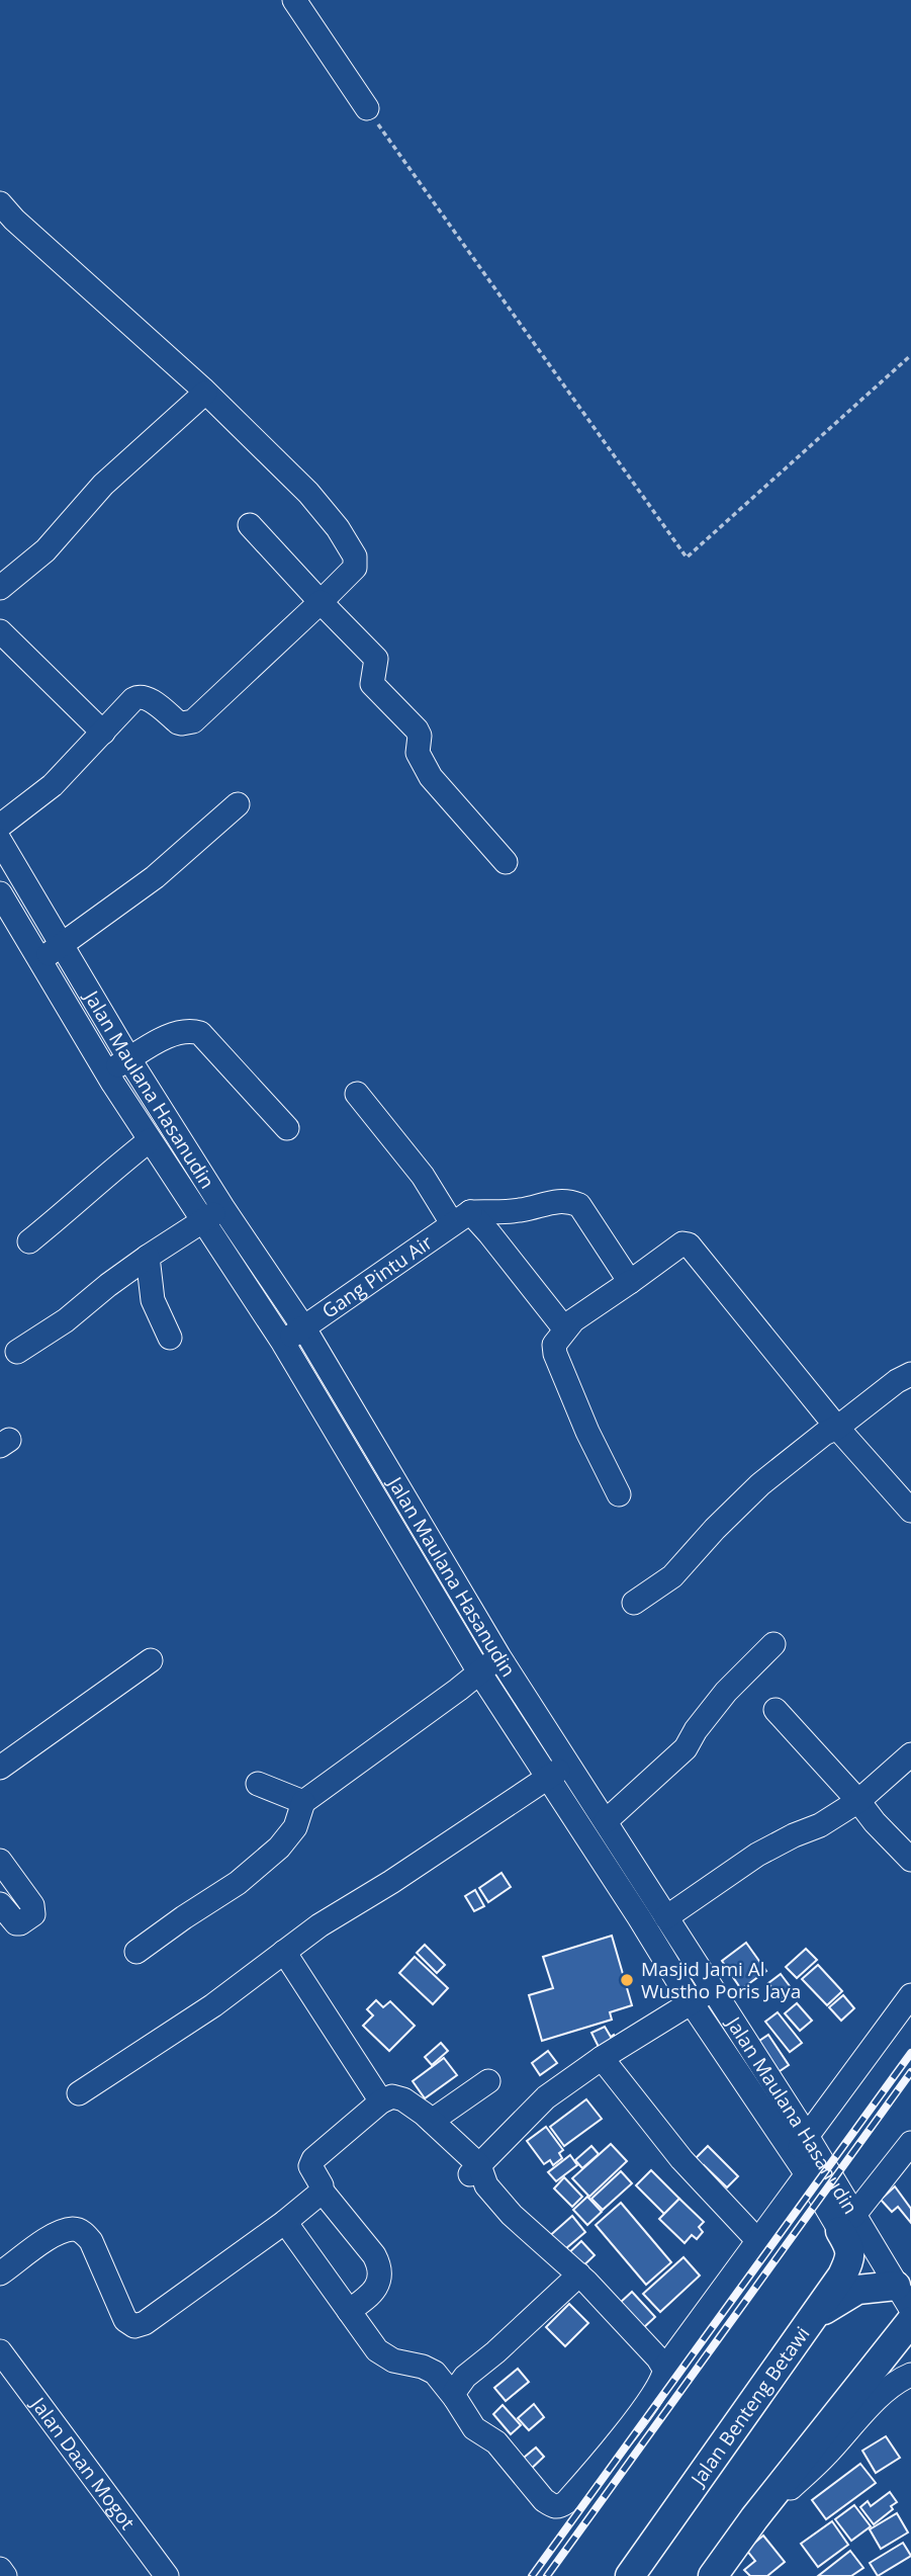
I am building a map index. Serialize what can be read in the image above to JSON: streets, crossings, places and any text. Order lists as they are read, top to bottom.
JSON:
{
  "streets": {
    "main road": ["Jalan Benteng Betawi"],
    "street": ["Jalan Maulana Hasanudin", "Gang Pintu Air", "Jalan Daan Mogot"]
  },
  "crossings": [
    ["Jalan Maulana Hasanudin", "Gang Pintu Air"],
    ["Jalan Maulana Hasanudin", "Jalan Benteng Betawi"]
  ],
  "places": ["Masjid Jami Al Wustho Poris Jaya"]
}
